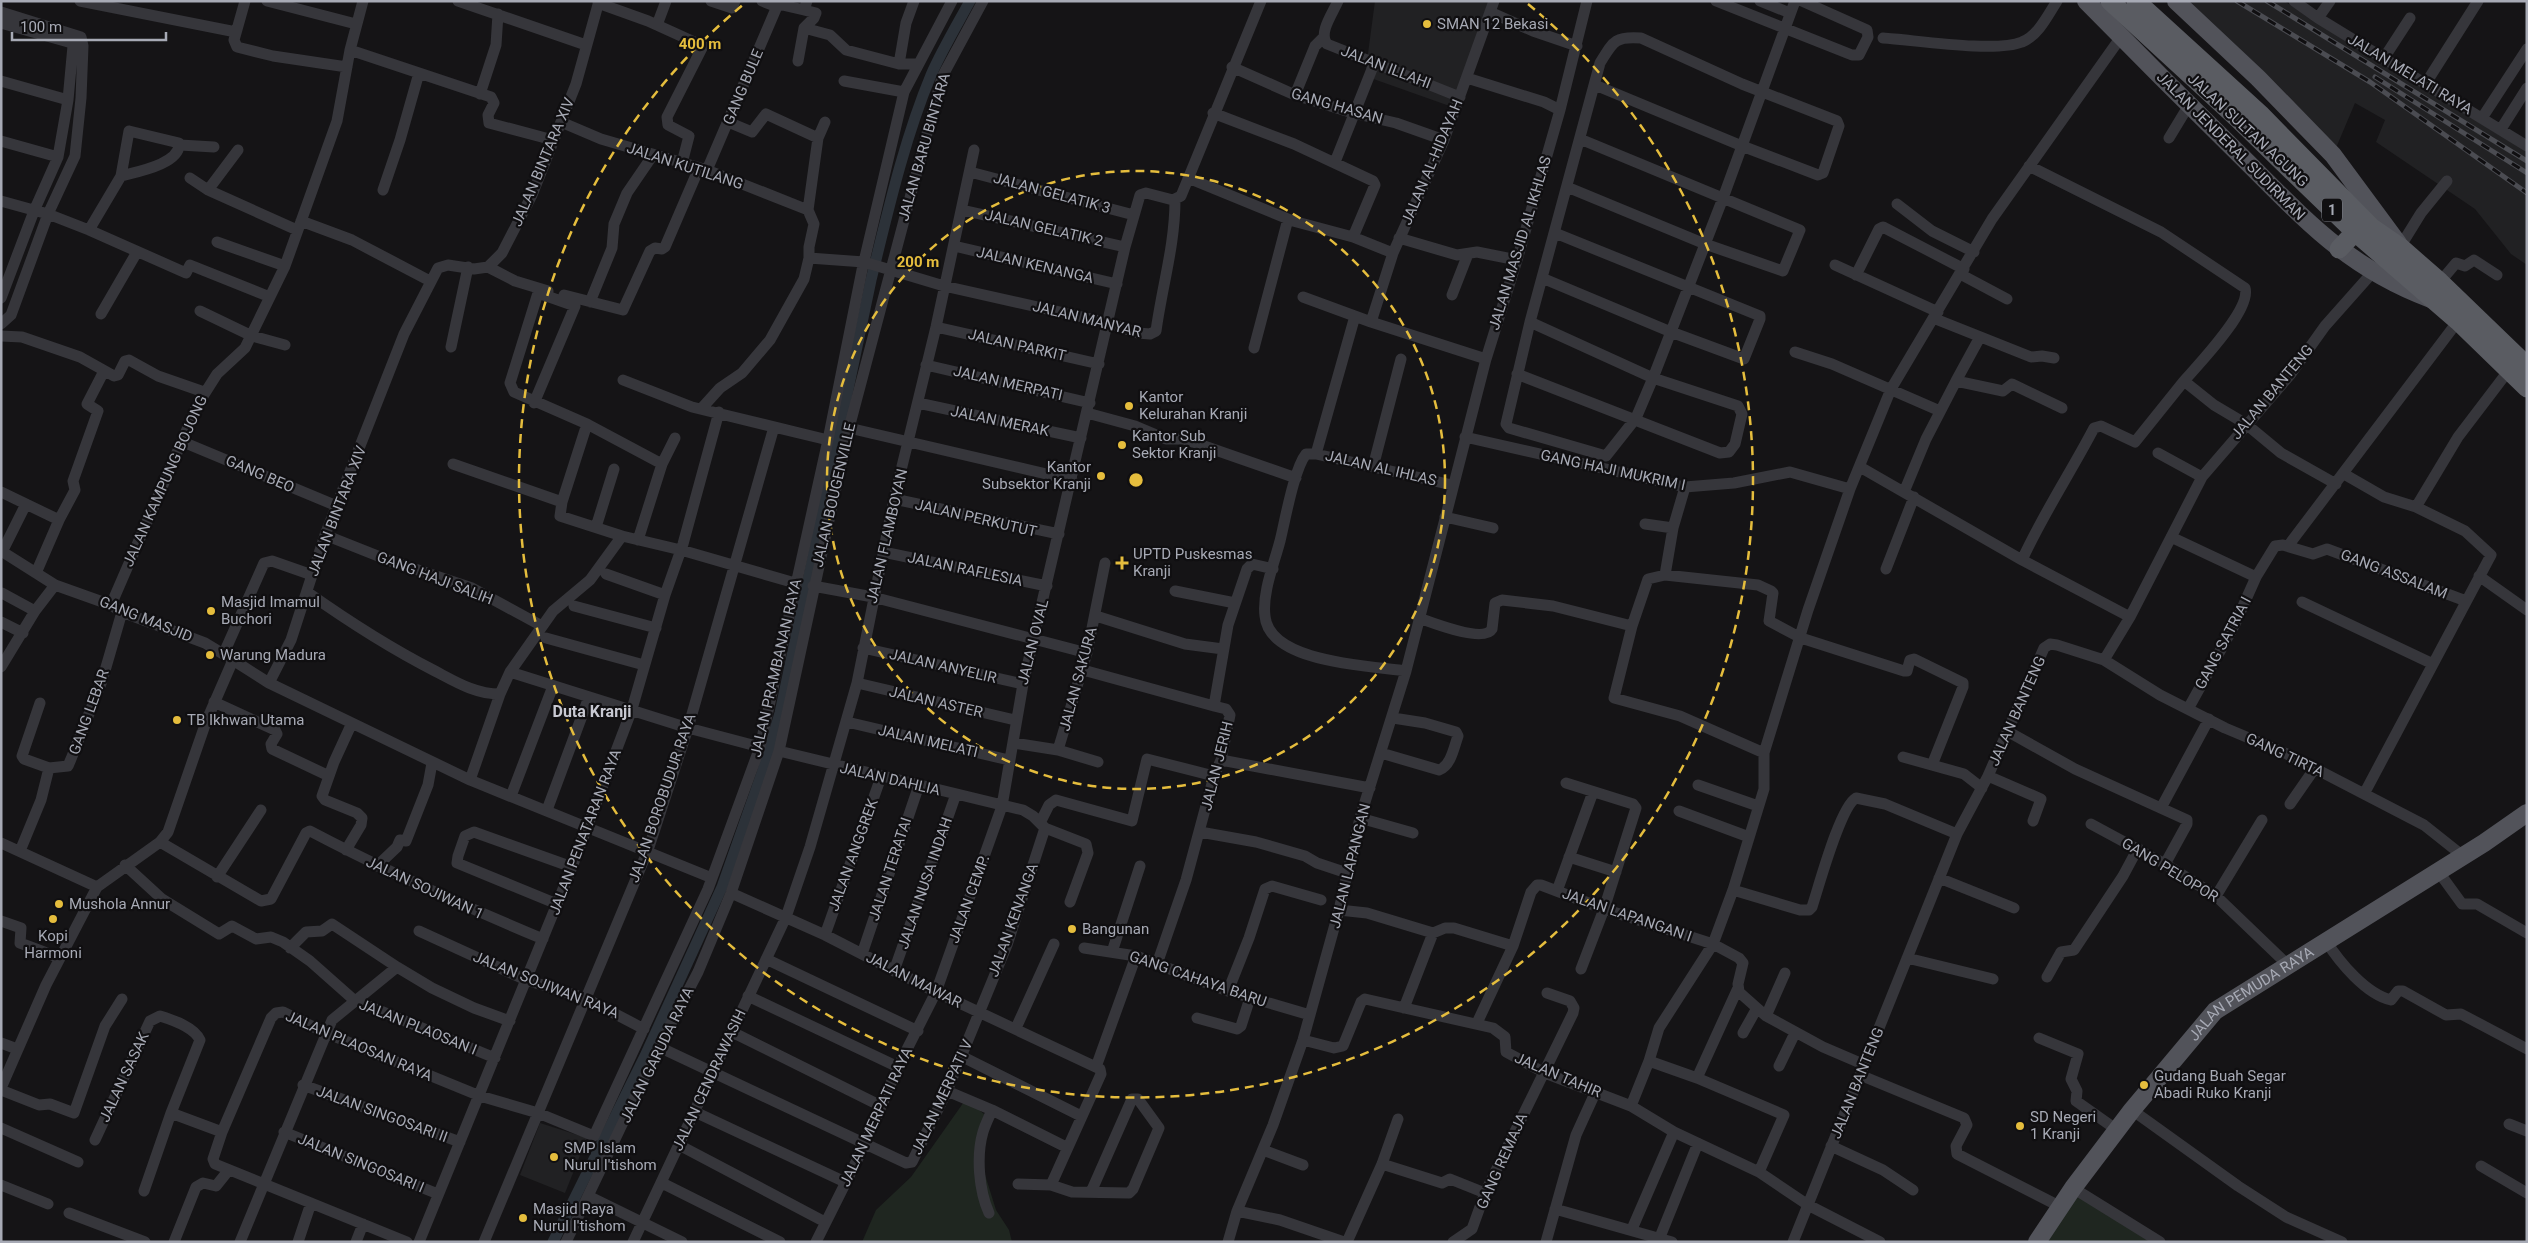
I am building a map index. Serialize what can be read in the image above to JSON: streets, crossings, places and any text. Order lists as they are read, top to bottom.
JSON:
{
  "streets": {
    "highway": ["JALAN SULTAN AGUNG", "JALAN JENDERAL SUDIRMAN", "1"],
    "main road": ["JALAN PEMUDA RAYA"],
    "street": [
      "JALAN ILLAHI",
      "JALAN MELATI RAYA",
      "GANG BULE",
      "GANG HASAN",
      "JALAN BARU BINTARA",
      "JALAN BINTARA XIV",
      "JALAN AL-HIDAYAH",
      "JALAN KUTILANG",
      "JALAN GELATIK 3",
      "JALAN GELATIK 2",
      "JALAN MASJID AL IKHLAS",
      "JALAN KENANGA",
      "JALAN MANYAR",
      "JALAN PARKIT",
      "JALAN MERPATI",
      "JALAN BANTENG",
      "JALAN MERAK",
      "JALAN AL IHLAS",
      "GANG HAJI MUKRIM I",
      "GANG BEO",
      "JALAN KAMPUNG BOJONG",
      "JALAN BOUGENVILLE",
      "JALAN PERKUTUT",
      "JALAN FLAMBOYAN",
      "JALAN RAFLESIA",
      "GANG ASSALAM",
      "GANG HAJI SALIH",
      "GANG MASJID",
      "JALAN OVAL",
      "GANG SATRIA I",
      "JALAN ANYELIR",
      "JALAN PRAMBANAN RAYA",
      "JALAN SAKURA",
      "JALAN ASTER",
      "GANG LEBAR",
      "JALAN MELATI",
      "GANG TIRTA",
      "JALAN JERIH",
      "JALAN DAHLIA",
      "JALAN BOROBUDUR RAYA",
      "JALAN PENATARAN RAYA",
      "JALAN ANGGREK",
      "JALAN LAPANGAN",
      "JALAN TERATAI",
      "GANG PELOPOR",
      "JALAN NUSA INDAH",
      "JALAN SOJIWAN 1",
      "JALAN CEMP.",
      "JALAN LAPANGAN I",
      "GANG CAHAYA BARU",
      "JALAN MAWAR",
      "JALAN SOJIWAN RAYA",
      "JALAN PLAOSAN I",
      "JALAN PLAOSAN RAYA",
      "JALAN GARUDA RAYA",
      "JALAN TAHIR",
      "JALAN SASAK",
      "JALAN CENDRAWASIH",
      "JALAN MERPATI V",
      "JALAN SINGOSARI II",
      "JALAN MERPATI RAYA",
      "GANG REMAJA",
      "JALAN SINGOSARI I"
    ]
  },
  "crossings": [
    ["JALAN ILLAHI", "JALAN AL-HIDAYAH"],
    ["GANG BULE", "JALAN KUTILANG"],
    ["GANG HASAN", "JALAN AL-HIDAYAH"],
    ["JALAN SULTAN AGUNG", "JALAN JENDERAL SUDIRMAN"],
    ["JALAN JENDERAL SUDIRMAN", "JALAN BANTENG"],
    ["JALAN BARU BINTARA", "JALAN MANYAR"],
    ["JALAN BARU BINTARA", "JALAN BOUGENVILLE"],
    ["JALAN BINTARA XIV", "JALAN KUTILANG"],
    ["JALAN BINTARA XIV", "GANG BEO"],
    ["JALAN BINTARA XIV", "GANG HAJI SALIH"],
    ["JALAN GELATIK 3", "JALAN FLAMBOYAN"],
    ["JALAN GELATIK 3", "JALAN OVAL"],
    ["JALAN GELATIK 2", "JALAN FLAMBOYAN"],
    ["JALAN GELATIK 2", "JALAN OVAL"],
    ["JALAN MASJID AL IKHLAS", "JALAN AL IHLAS"],
    ["JALAN MASJID AL IKHLAS", "GANG HAJI MUKRIM I"],
    ["JALAN MASJID AL IKHLAS", "JALAN LAPANGAN"],
    ["JALAN KENANGA", "JALAN FLAMBOYAN"],
    ["JALAN KENANGA", "JALAN OVAL"],
    ["JALAN KENANGA", "JALAN JERIH"],
    ["JALAN KENANGA", "JALAN DAHLIA"],
    ["JALAN KENANGA", "JALAN MAWAR"],
    ["JALAN KENANGA", "JALAN MERPATI V"],
    ["JALAN MANYAR", "JALAN BOUGENVILLE"],
    ["JALAN MANYAR", "JALAN FLAMBOYAN"],
    ["JALAN MANYAR", "JALAN OVAL"],
    ["JALAN MANYAR", "JALAN PRAMBANAN RAYA"],
    ["JALAN PARKIT", "JALAN FLAMBOYAN"],
    ["JALAN PARKIT", "JALAN OVAL"],
    ["JALAN MERPATI", "JALAN AL IHLAS"],
    ["JALAN MERPATI", "JALAN FLAMBOYAN"],
    ["JALAN MERPATI", "JALAN OVAL"],
    ["JALAN BANTENG", "GANG TIRTA"],
    ["JALAN BANTENG", "JALAN TAHIR"],
    ["JALAN MERAK", "JALAN FLAMBOYAN"],
    ["JALAN MERAK", "JALAN OVAL"],
    ["JALAN AL IHLAS", "JALAN LAPANGAN"],
    ["GANG BEO", "JALAN KAMPUNG BOJONG"],
    ["JALAN KAMPUNG BOJONG", "GANG MASJID"],
    ["JALAN BOUGENVILLE", "JALAN DAHLIA"],
    ["JALAN BOUGENVILLE", "JALAN MAWAR"],
    ["JALAN BOUGENVILLE", "JALAN GARUDA RAYA"],
    ["JALAN PERKUTUT", "JALAN FLAMBOYAN"],
    ["JALAN PERKUTUT", "JALAN OVAL"],
    ["JALAN FLAMBOYAN", "JALAN RAFLESIA"],
    ["JALAN FLAMBOYAN", "JALAN ANYELIR"],
    ["JALAN FLAMBOYAN", "JALAN ASTER"],
    ["JALAN FLAMBOYAN", "JALAN MELATI"],
    ["JALAN FLAMBOYAN", "JALAN DAHLIA"],
    ["JALAN FLAMBOYAN", "JALAN MAWAR"],
    ["JALAN FLAMBOYAN", "JALAN CENDRAWASIH"],
    ["JALAN RAFLESIA", "JALAN OVAL"],
    ["GANG MASJID", "GANG LEBAR"],
    ["JALAN OVAL", "JALAN ANYELIR"],
    ["JALAN OVAL", "JALAN SAKURA"],
    ["JALAN OVAL", "JALAN ASTER"],
    ["JALAN OVAL", "JALAN MELATI"],
    ["JALAN OVAL", "JALAN DAHLIA"],
    ["JALAN OVAL", "JALAN CEMP."],
    ["GANG SATRIA I", "GANG TIRTA"],
    ["JALAN PRAMBANAN RAYA", "JALAN BOROBUDUR RAYA"],
    ["JALAN PRAMBANAN RAYA", "JALAN SOJIWAN RAYA"],
    ["JALAN PRAMBANAN RAYA", "JALAN PLAOSAN RAYA"],
    ["JALAN SAKURA", "JALAN JERIH"],
    ["GANG TIRTA", "JALAN PEMUDA RAYA"],
    ["JALAN JERIH", "GANG CAHAYA BARU"],
    ["JALAN DAHLIA", "JALAN ANGGREK"],
    ["JALAN DAHLIA", "JALAN TERATAI"],
    ["JALAN DAHLIA", "JALAN NUSA INDAH"],
    ["JALAN DAHLIA", "JALAN CEMP."],
    ["JALAN BOROBUDUR RAYA", "JALAN SOJIWAN RAYA"],
    ["JALAN BOROBUDUR RAYA", "JALAN PLAOSAN RAYA"],
    ["JALAN PENATARAN RAYA", "JALAN SOJIWAN 1"],
    ["JALAN PENATARAN RAYA", "JALAN SOJIWAN RAYA"],
    ["JALAN PENATARAN RAYA", "JALAN PLAOSAN I"],
    ["JALAN PENATARAN RAYA", "JALAN PLAOSAN RAYA"],
    ["JALAN PENATARAN RAYA", "JALAN SINGOSARI II"],
    ["JALAN PENATARAN RAYA", "JALAN SINGOSARI I"],
    ["JALAN ANGGREK", "JALAN MAWAR"],
    ["JALAN LAPANGAN", "GANG CAHAYA BARU"],
    ["JALAN LAPANGAN", "JALAN TAHIR"],
    ["JALAN TERATAI", "JALAN MAWAR"],
    ["GANG PELOPOR", "JALAN PEMUDA RAYA"],
    ["JALAN NUSA INDAH", "JALAN MAWAR"],
    ["JALAN CEMP.", "JALAN MAWAR"],
    ["JALAN CEMP.", "JALAN MERPATI RAYA"],
    ["JALAN MAWAR", "JALAN GARUDA RAYA"],
    ["JALAN MAWAR", "JALAN CENDRAWASIH"],
    ["JALAN MAWAR", "JALAN MERPATI V"],
    ["JALAN MAWAR", "JALAN MERPATI RAYA"],
    ["JALAN TAHIR", "GANG REMAJA"],
    ["JALAN MERPATI V", "JALAN MERPATI RAYA"]
  ],
  "districts": ["Duta Kranji"],
  "places": {
    "other": [
      "SMAN 12 Bekasi",
      "Kantor Kelurahan Kranji",
      "Kantor Sub Sektor Kranji",
      "Kantor Subsektor Kranji",
      "Masjid Imamul Buchori",
      "Warung Madura",
      "TB Ikhwan Utama",
      "Mushola Annur",
      "Kopi Harmoni",
      "Bangunan",
      "Gudang Buah Segar Abadi Ruko Kranji",
      "SD Negeri 1 Kranji",
      "SMP Islam Nurul I'tishom",
      "Masjid Raya Nurul I'tishom"
    ],
    "health": ["UPTD Puskesmas Kranji"]
  },
  "scale_bar": "100 m",
  "rings": ["400 m", "200 m"]
}
